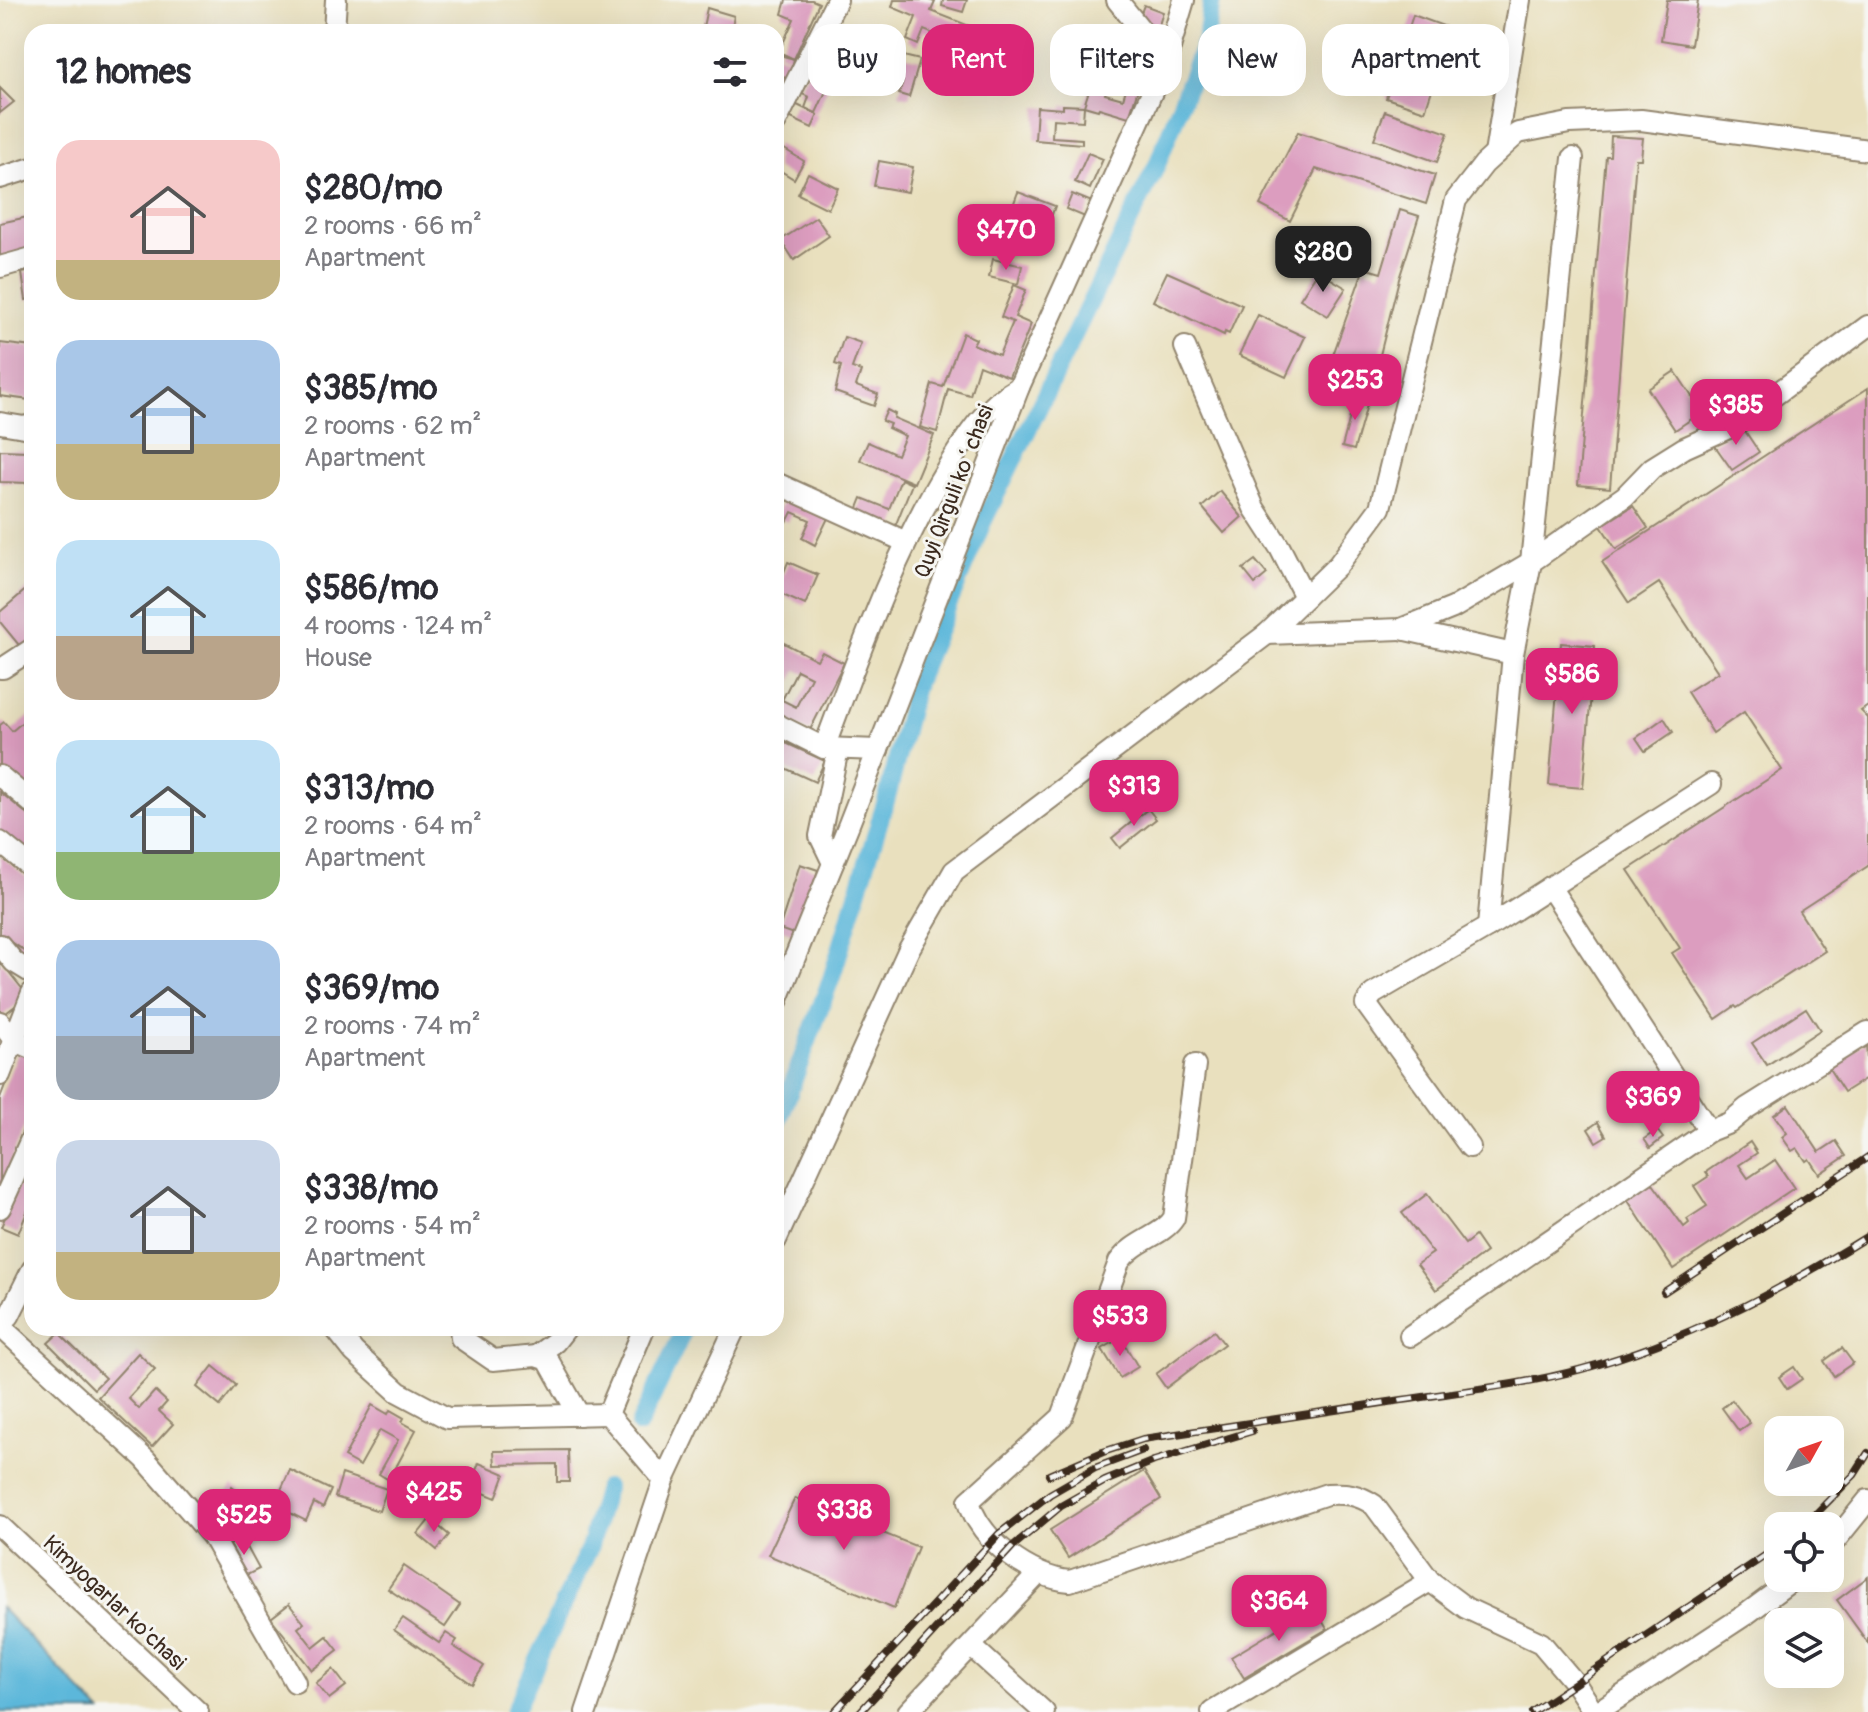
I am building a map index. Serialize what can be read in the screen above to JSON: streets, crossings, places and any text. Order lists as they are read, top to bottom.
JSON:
{
  "streets": {
    "street": ["Quyi Qirguli koʻchasi", "Kimyogarlar ko'chasi"]
  },
  "north": "top right",
  "page": {
    "chip": [
      "Buy",
      "Rent",
      "Filters",
      "New",
      "Apartment"
    ],
    "heading": "12 homes",
    "list": [
      {
        "name": "$280/mo",
        "note": "2 rooms · 66 m² · Apartment"
      },
      {
        "name": "$385/mo",
        "note": "2 rooms · 62 m² · Apartment"
      },
      {
        "name": "$586/mo",
        "note": "4 rooms · 124 m² · House"
      },
      {
        "name": "$313/mo",
        "note": "2 rooms · 64 m² · Apartment"
      },
      {
        "name": "$369/mo",
        "note": "2 rooms · 74 m² · Apartment"
      },
      {
        "name": "$338/mo",
        "note": "2 rooms · 54 m² · Apartment"
      }
    ],
    "price": [
      "$470",
      "$280",
      "$253",
      "$385",
      "$586",
      "$313",
      "$369",
      "$533",
      "$425",
      "$338",
      "$525",
      "$364"
    ]
  }
}
